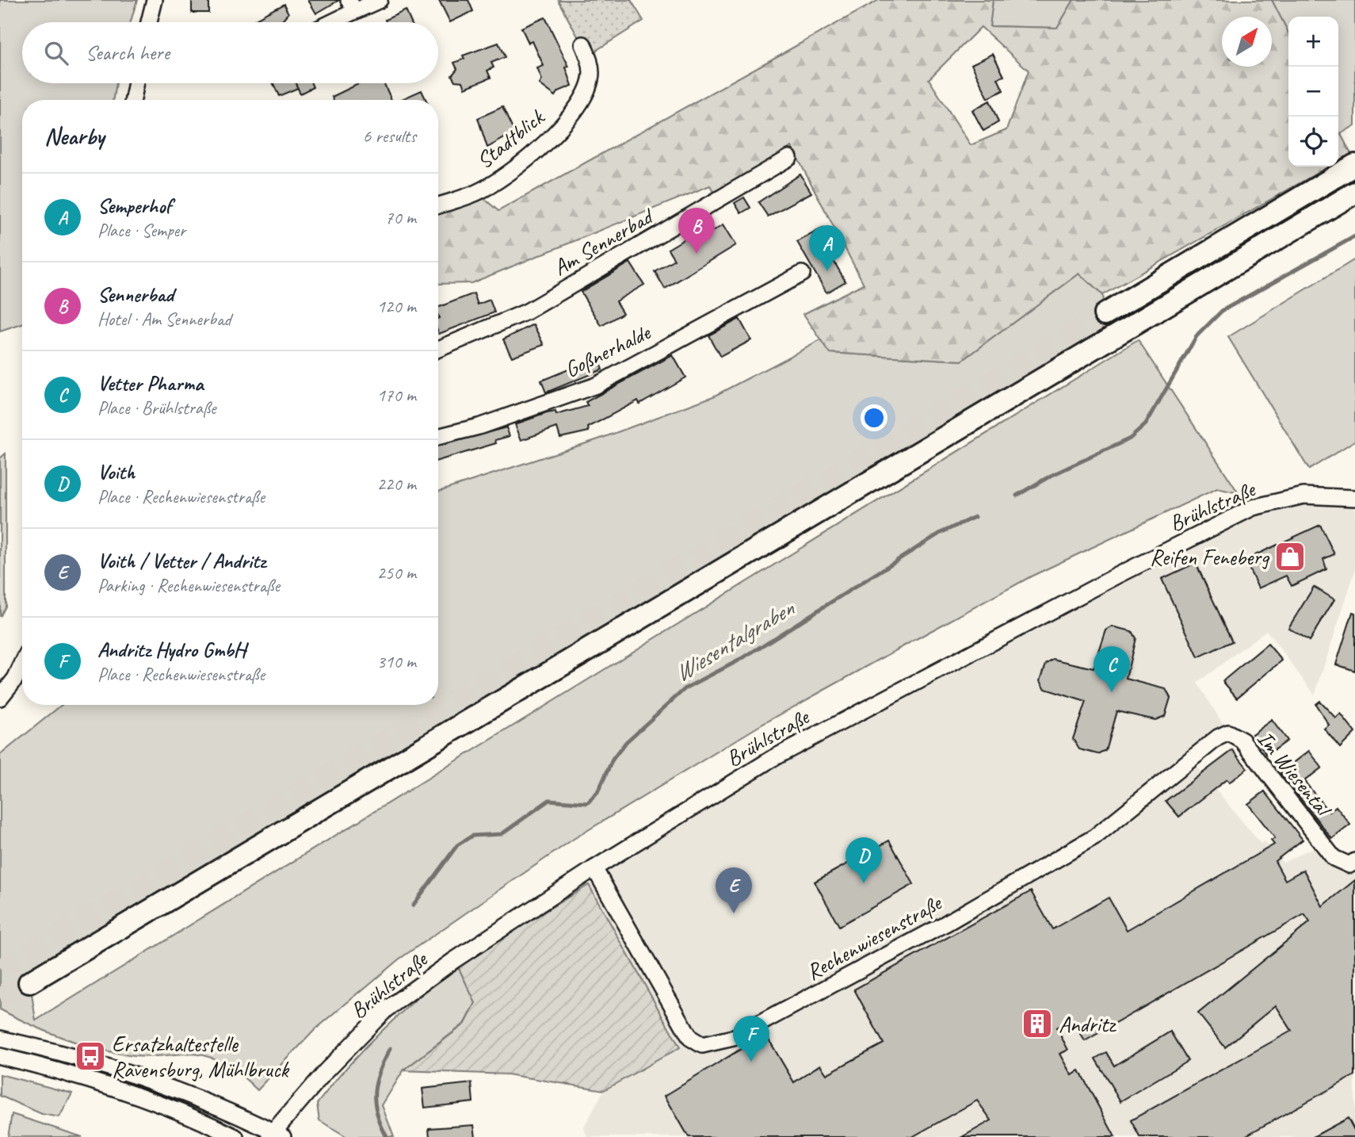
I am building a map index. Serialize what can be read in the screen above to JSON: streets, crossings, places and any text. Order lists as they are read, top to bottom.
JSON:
{
  "streets": {
    "street": [
      "Stadtblick",
      "Am Sennerbad",
      "Goßnerhalde",
      "Brühlstraße",
      "Im Wiesental",
      "Rechenwiesenstraße"
    ]
  },
  "crossings": [
    ["Brühlstraße", "Rechenwiesenstraße"],
    ["Im Wiesental", "Rechenwiesenstraße"]
  ],
  "water": ["Wiesentalgraben"],
  "places": {
    "shop": ["Reifen Feneberg"],
    "building": ["Andritz"],
    "bus stop": ["Ersatzhaltestelle Ravensburg, Mühlbruck"]
  },
  "north": "top right",
  "page": {
    "map_buttons": ["+", "−"],
    "search": "Search here",
    "heading": ["Nearby", "6 results"],
    "list": [
      {
        "mark": "A",
        "name": "Semperhof",
        "note": "Place · Semper",
        "value": "70 m"
      },
      {
        "mark": "B",
        "name": "Sennerbad",
        "note": "Hotel · Am Sennerbad",
        "value": "120 m"
      },
      {
        "mark": "C",
        "name": "Vetter Pharma",
        "note": "Place · Brühlstraße",
        "value": "170 m"
      },
      {
        "mark": "D",
        "name": "Voith",
        "note": "Place · Rechenwiesenstraße",
        "value": "220 m"
      },
      {
        "mark": "E",
        "name": "Voith / Vetter / Andritz",
        "note": "Parking · Rechenwiesenstraße",
        "value": "250 m"
      },
      {
        "mark": "F",
        "name": "Andritz Hydro GmbH",
        "note": "Place · Rechenwiesenstraße",
        "value": "310 m"
      }
    ],
    "pins": [
      "B",
      "A",
      "C",
      "D",
      "E",
      "F"
    ]
  }
}
